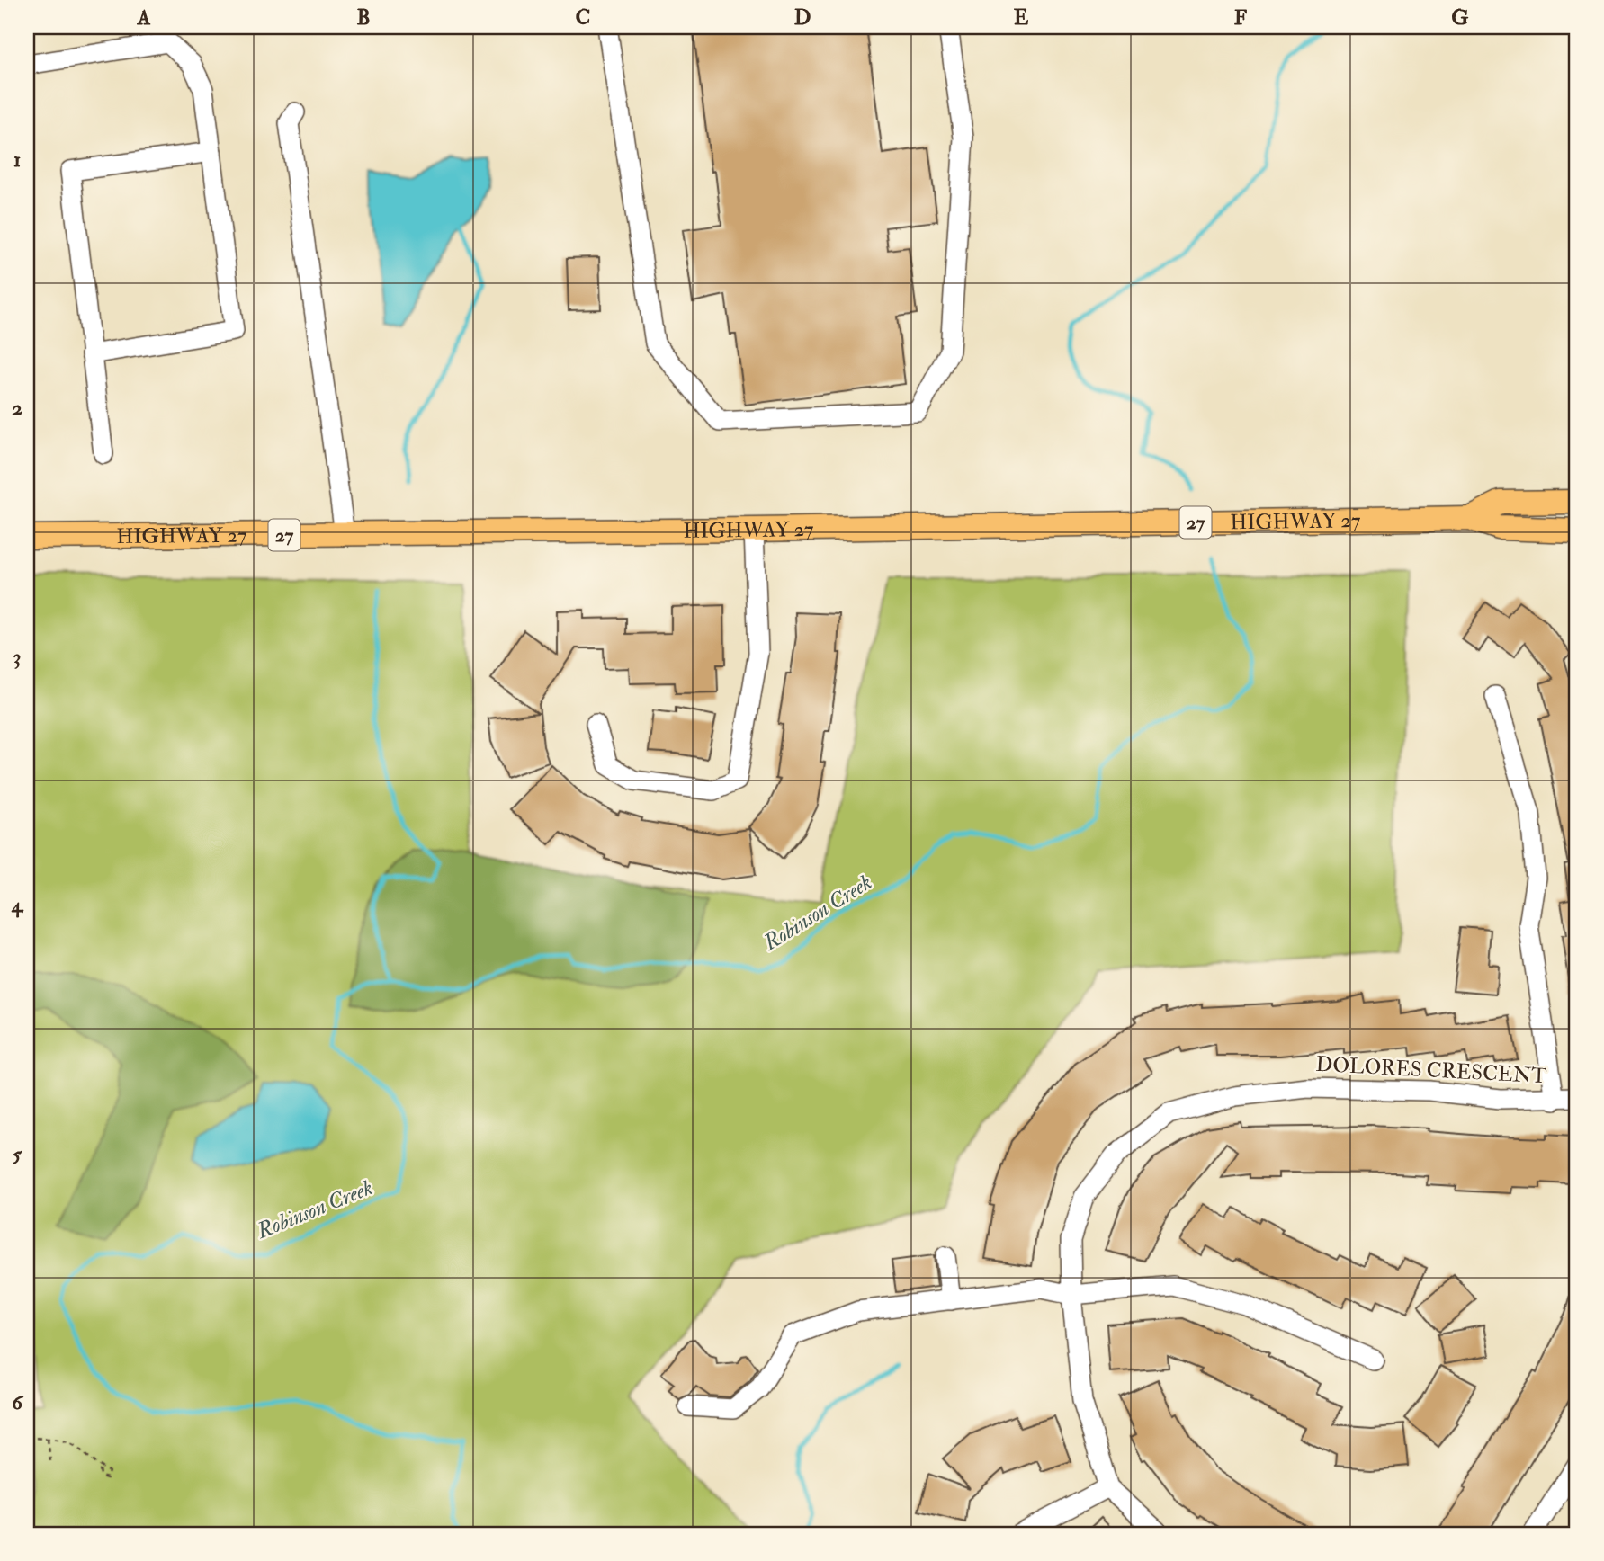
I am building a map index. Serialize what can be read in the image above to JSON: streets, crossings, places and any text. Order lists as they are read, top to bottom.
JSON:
{
  "streets": {
    "main road": ["HIGHWAY 27", "27"],
    "street": ["DOLORES CRESCENT"]
  },
  "water": ["Robinson Creek"],
  "grid": {
    "columns": [
      "A",
      "B",
      "C",
      "D",
      "E",
      "F",
      "G"
    ],
    "rows": [
      "1",
      "2",
      "3",
      "4",
      "5",
      "6"
    ]
  }
}
